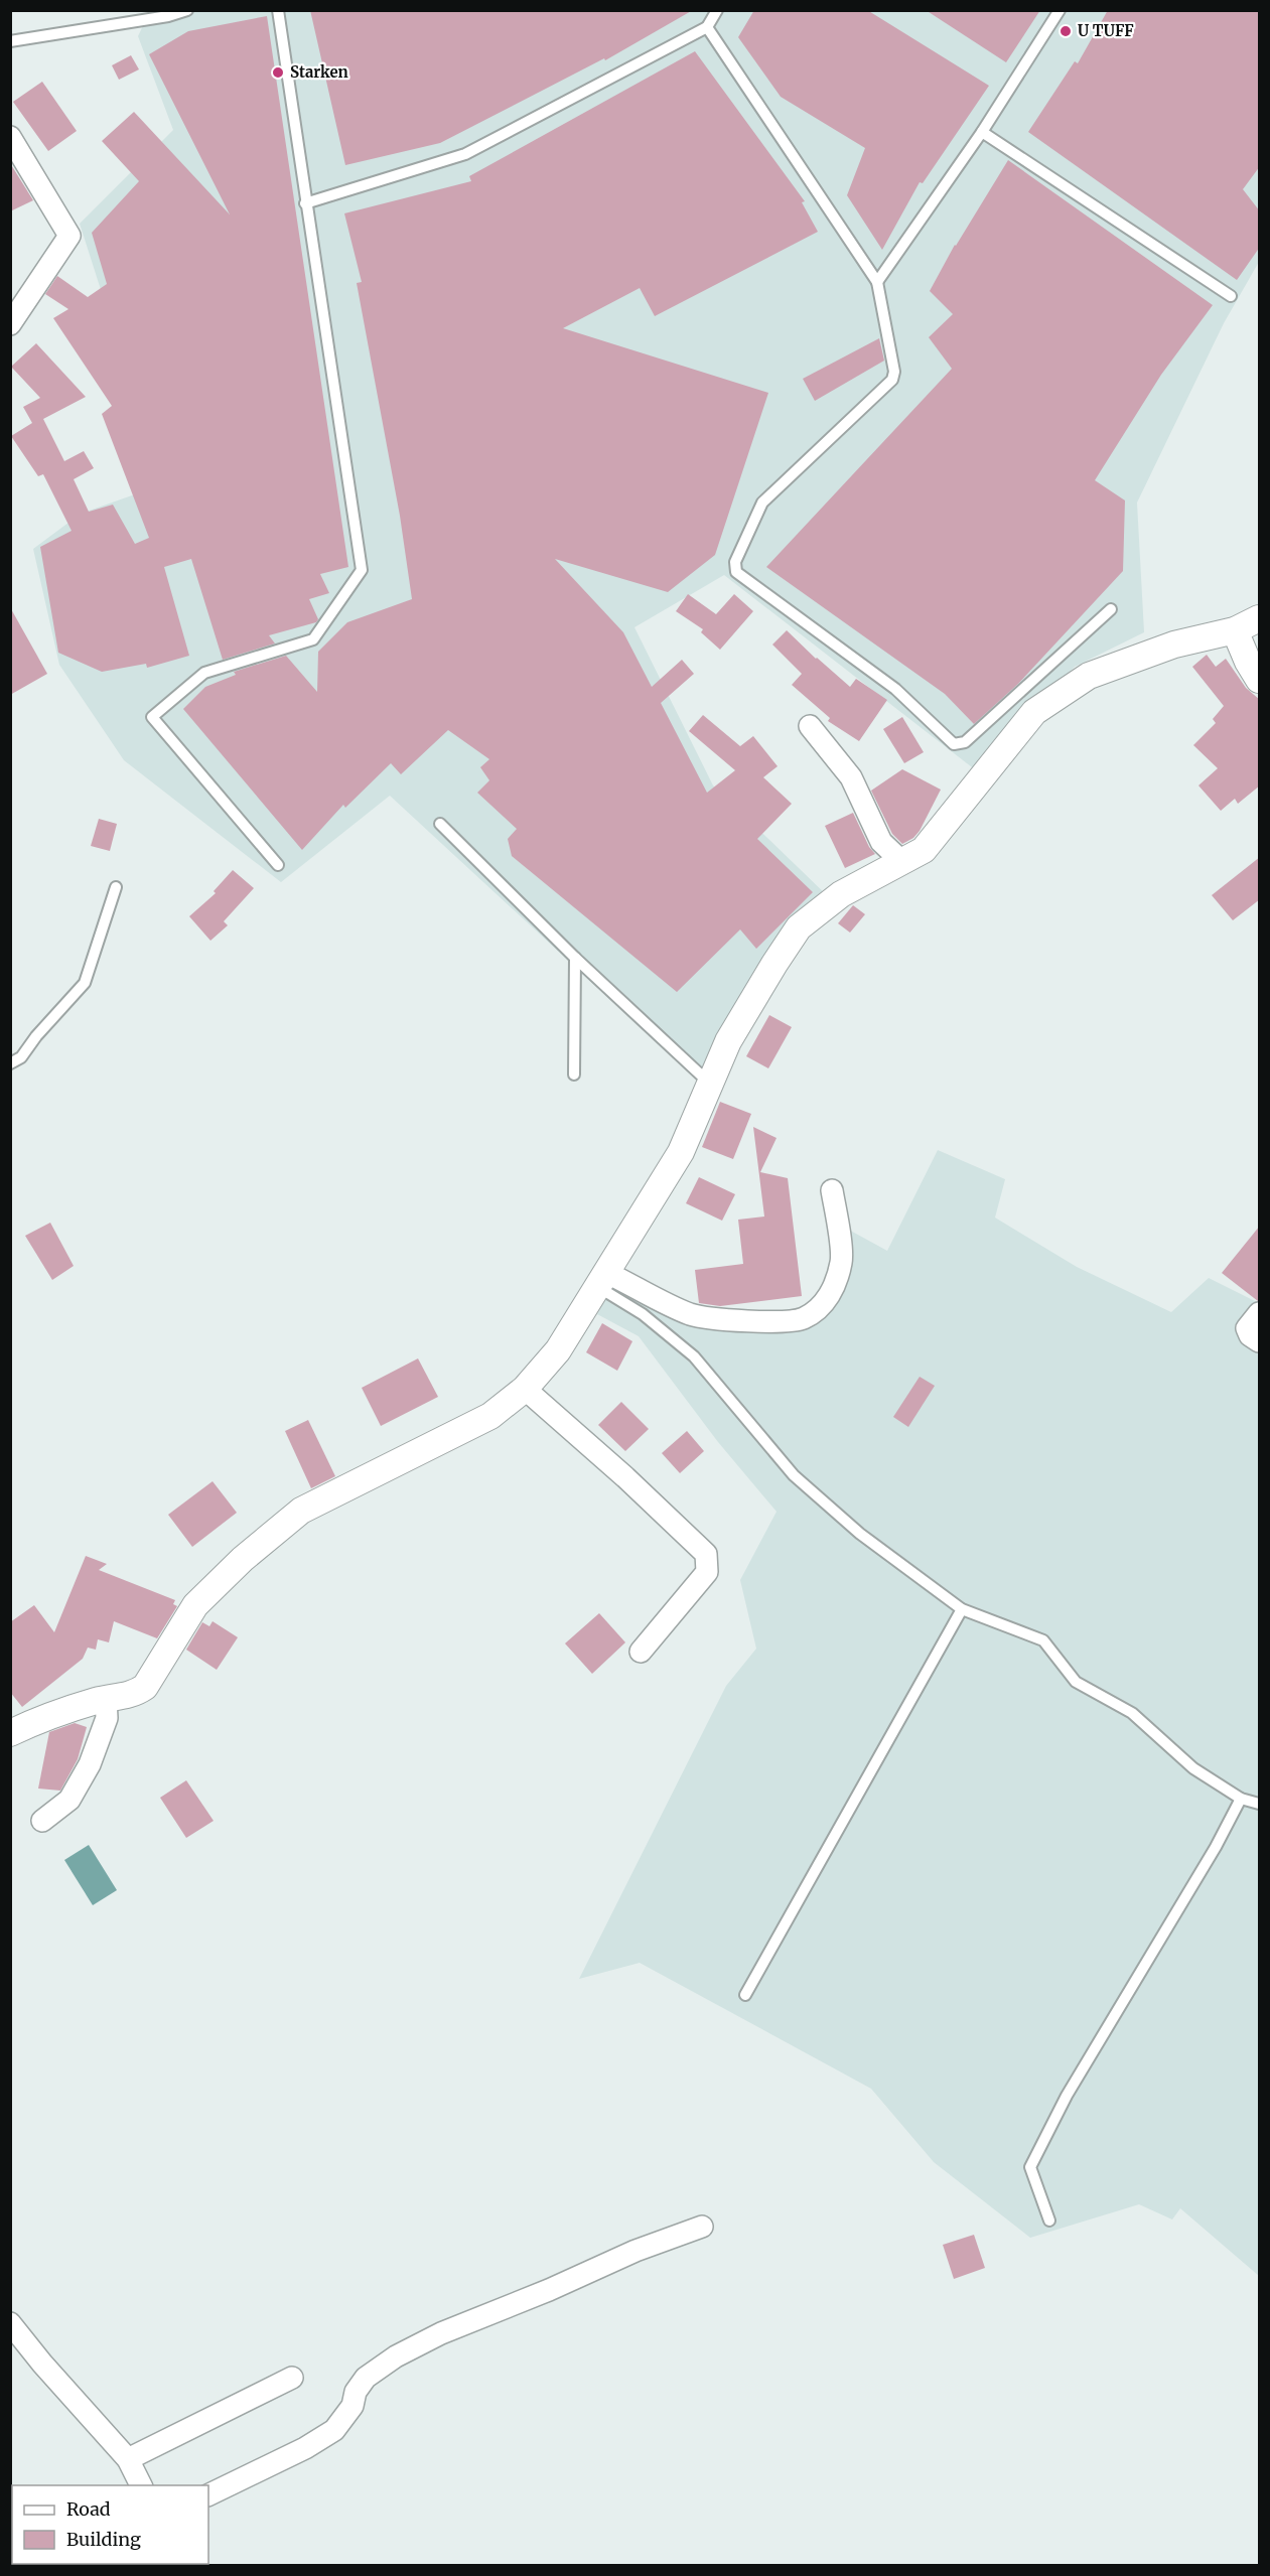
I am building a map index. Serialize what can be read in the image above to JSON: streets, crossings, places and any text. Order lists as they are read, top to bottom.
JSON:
{
  "places": ["U TUFF", "Starken"],
  "legend": ["Road", "Building"]
}
